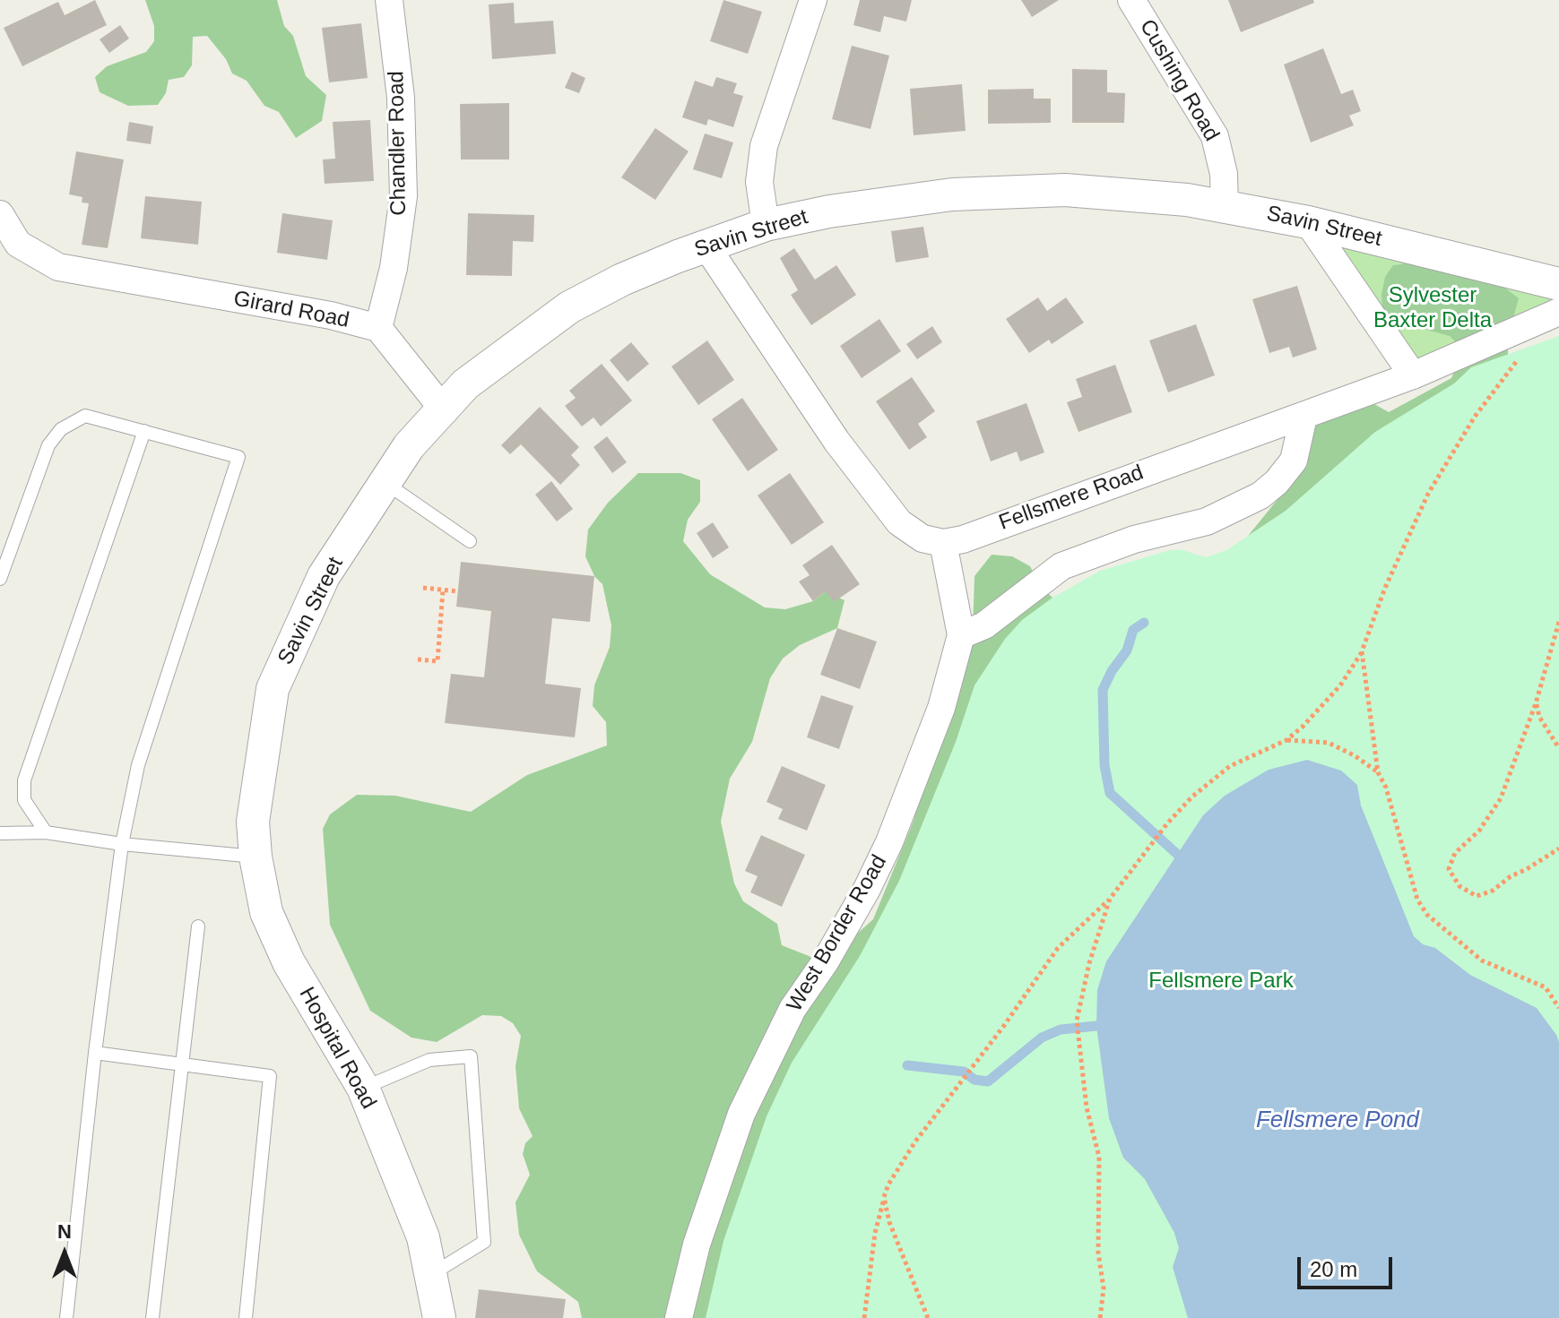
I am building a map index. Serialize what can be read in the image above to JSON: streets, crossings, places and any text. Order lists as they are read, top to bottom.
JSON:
{
  "streets": {
    "street": [
      "Cushing Road",
      "Chandler Road",
      "Savin Street",
      "Girard Road",
      "Fellsmere Road",
      "West Border Road",
      "Hospital Road"
    ]
  },
  "crossings": [
    ["Cushing Road", "Savin Street"],
    ["Chandler Road", "Girard Road"],
    ["Savin Street", "Girard Road"],
    ["Savin Street", "Hospital Road"],
    ["Fellsmere Road", "West Border Road"]
  ],
  "water": ["Fellsmere Pond"],
  "parks": ["Sylvester Baxter Delta", "Fellsmere Park"],
  "scale_bar": "20 m",
  "north": "top"
}
